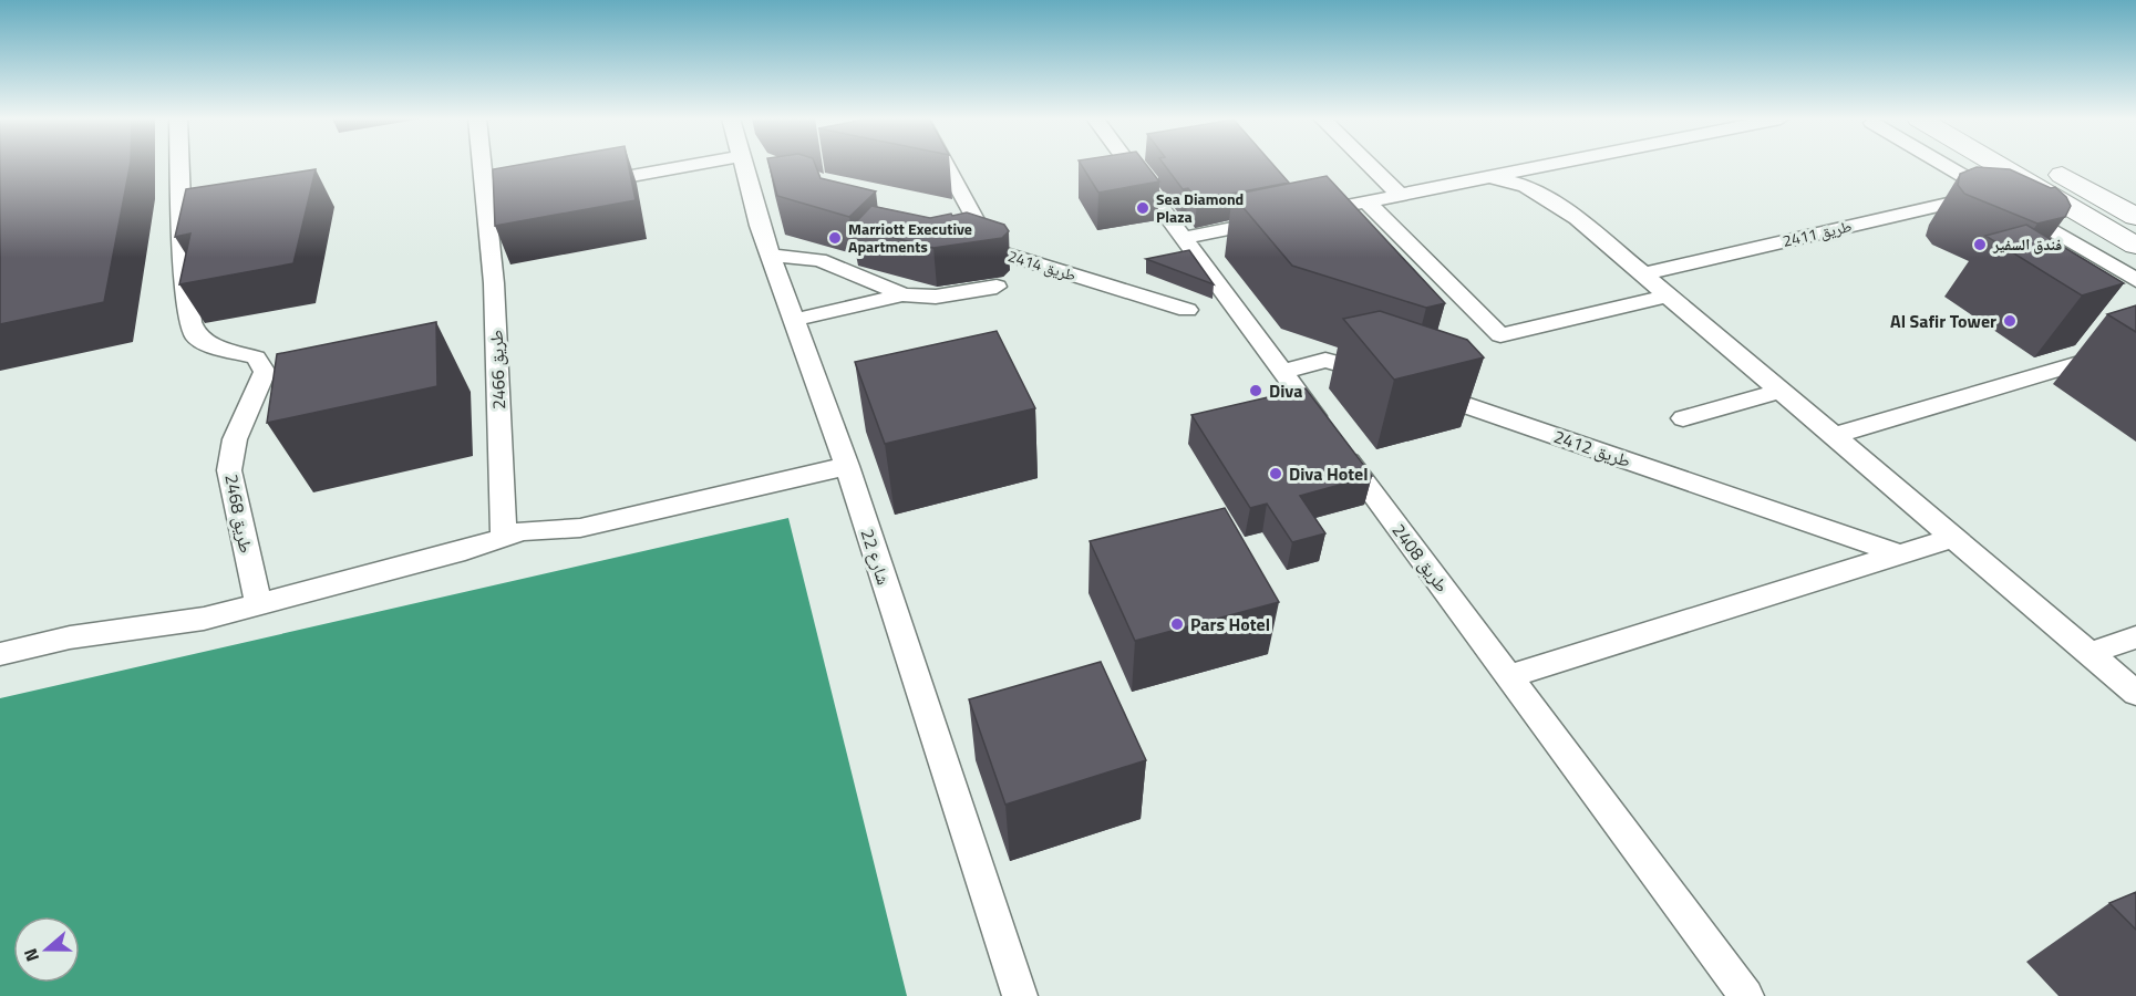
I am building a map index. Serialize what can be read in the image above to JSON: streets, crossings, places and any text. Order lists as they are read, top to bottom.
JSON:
{
  "streets": {
    "street": [
      "طريق 2411",
      "طريق 2414",
      "طريق 2466",
      "طريق 2412",
      "طريق 2468",
      "شارع 22",
      "طريق 2408"
    ]
  },
  "places": [
    "Sea Diamond Plaza",
    "Marriott Executive Apartments",
    "فندق السفير",
    "Al Safir Tower",
    "Diva",
    "Diva Hotel",
    "Pars Hotel"
  ],
  "north": "left"
}
